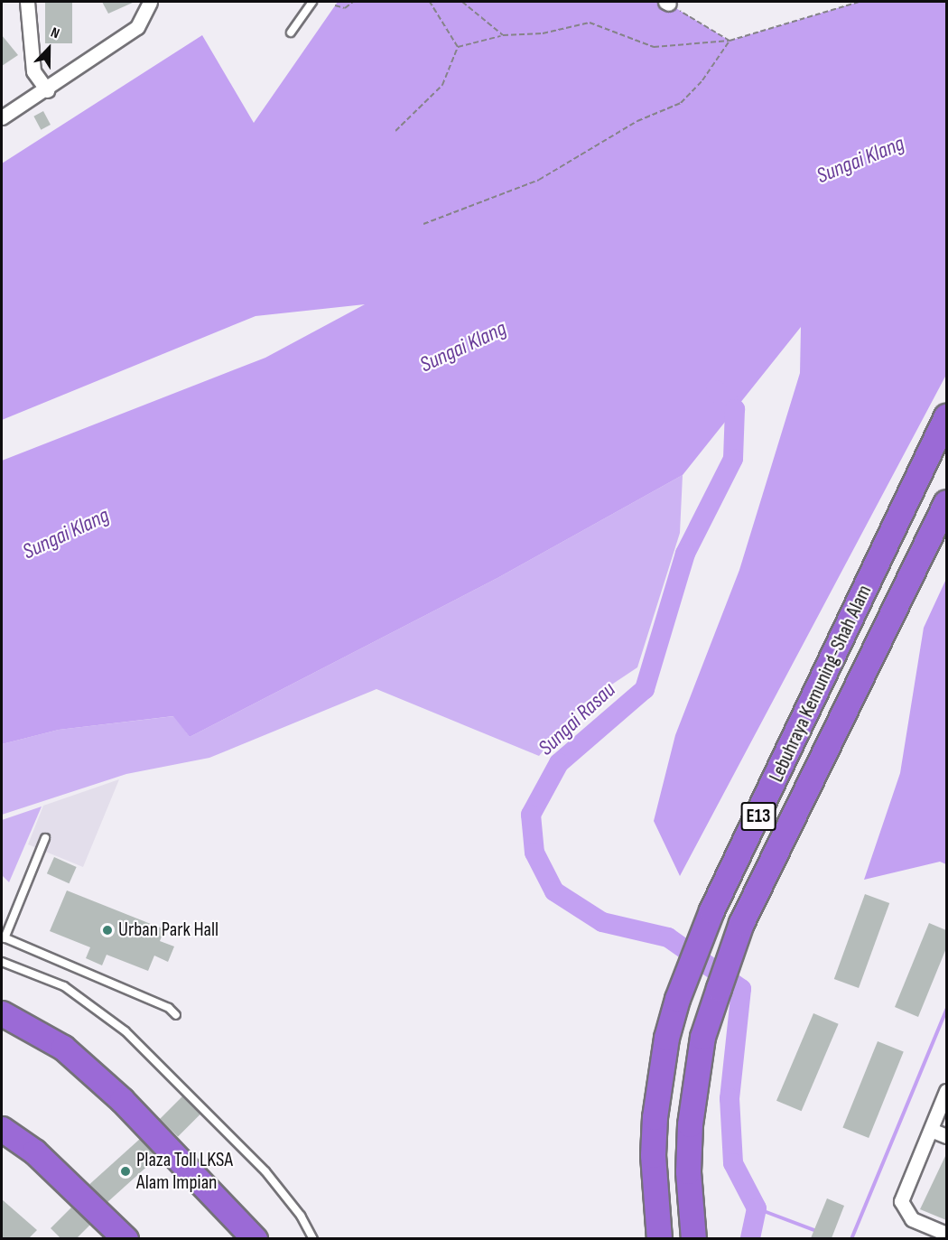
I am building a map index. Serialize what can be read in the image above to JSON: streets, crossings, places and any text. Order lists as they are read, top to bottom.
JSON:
{
  "streets": {
    "highway": ["Lebuhraya Kemuning-Shah Alam", "E13"]
  },
  "water": ["Sungai Klang", "Sungai Rasau"],
  "places": ["Urban Park Hall", "Plaza Toll LKSA Alam Impian"],
  "north": "top"
}
